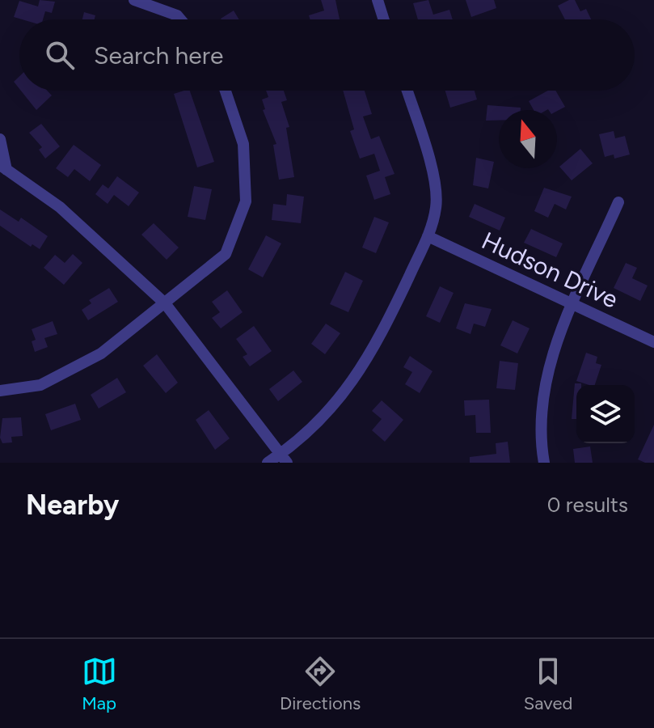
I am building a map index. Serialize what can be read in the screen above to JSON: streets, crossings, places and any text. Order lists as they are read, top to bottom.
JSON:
{
  "streets": {
    "street": ["Hudson Drive"]
  },
  "north": "top",
  "page": {
    "search": "Search here",
    "heading": ["Nearby", "0 results"],
    "nav": ["Map", "Directions", "Saved"]
  }
}
